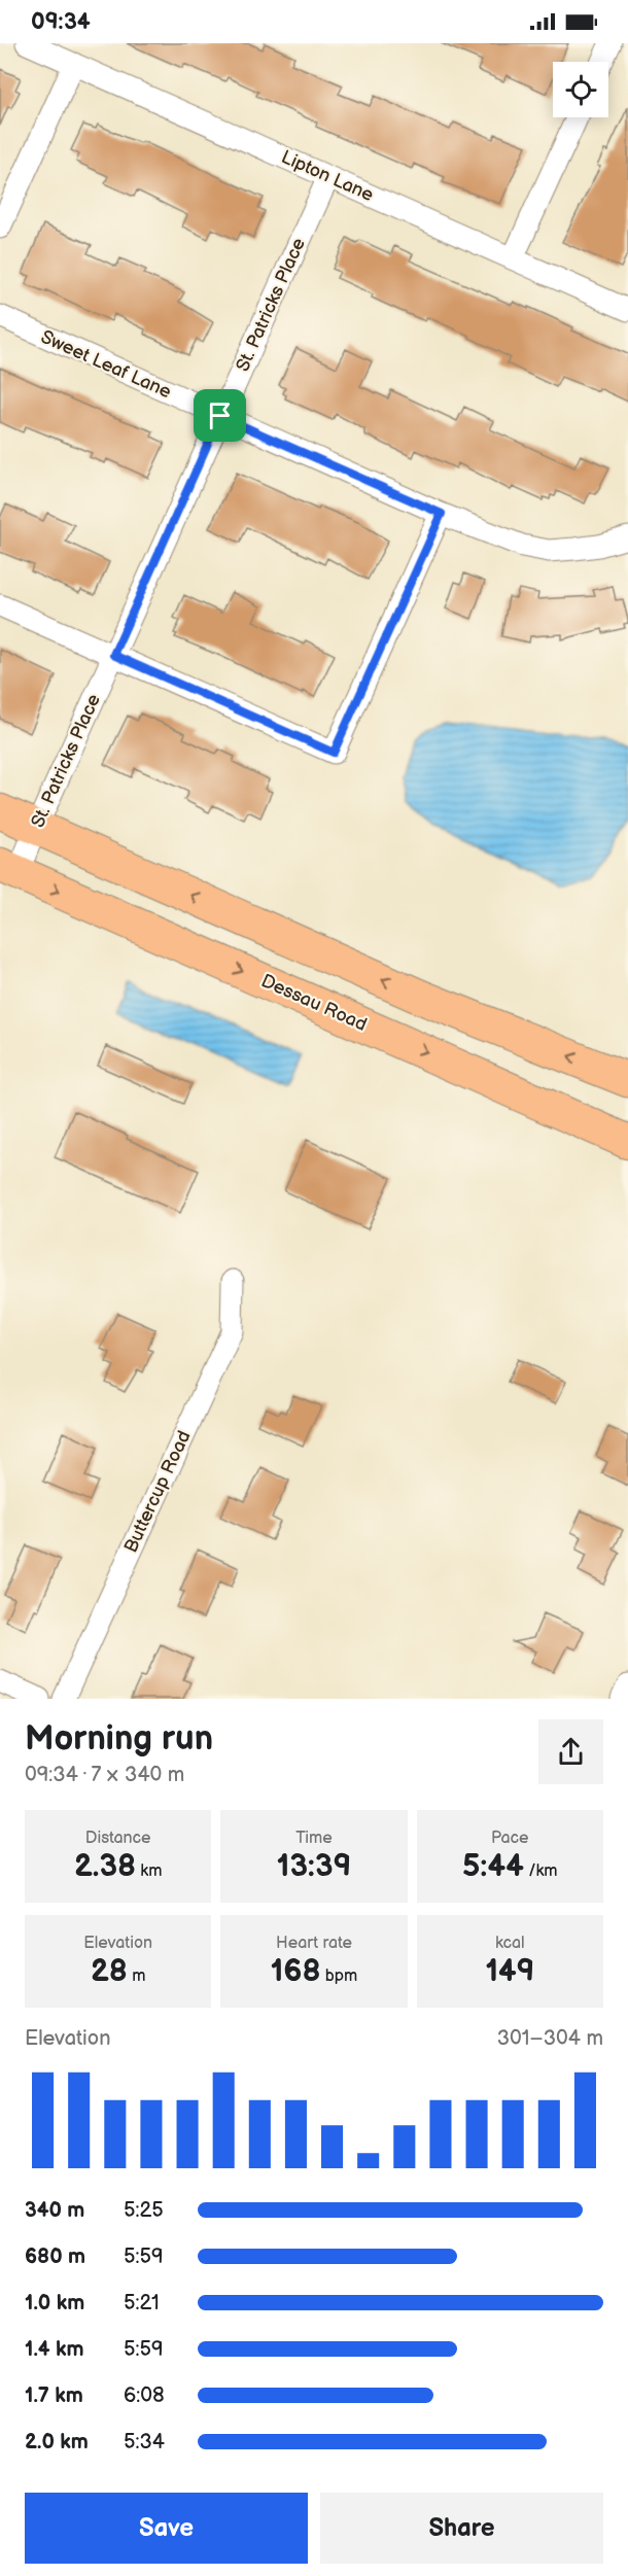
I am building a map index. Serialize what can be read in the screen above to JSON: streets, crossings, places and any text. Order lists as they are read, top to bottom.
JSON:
{
  "streets": {
    "main road": ["Dessau Road"],
    "street": [
      "Lipton Lane",
      "St. Patricks Place",
      "Sweet Leaf Lane",
      "Buttercup Road"
    ]
  },
  "crossings": [
    ["Lipton Lane", "St. Patricks Place"],
    ["St. Patricks Place", "Sweet Leaf Lane"],
    ["St. Patricks Place", "Dessau Road"]
  ],
  "page": {
    "status": "09:34",
    "heading": ["Morning run", "09:34 · 7 × 340 m"],
    "stats": [
      ["Distance", "2.38 km"],
      ["Time", "13:39"],
      ["Pace", "5:44 /km"],
      ["Elevation", "28 m"],
      ["Heart rate", "168 bpm"],
      ["kcal", "149"]
    ],
    "chart": ["Elevation", "301–304 m"],
    "list": [
      {
        "name": "340 m",
        "note": "5:25"
      },
      {
        "name": "680 m",
        "note": "5:59"
      },
      {
        "name": "1.0 km",
        "note": "5:21"
      },
      {
        "name": "1.4 km",
        "note": "5:59"
      },
      {
        "name": "1.7 km",
        "note": "6:08"
      },
      {
        "name": "2.0 km",
        "note": "5:34"
      }
    ],
    "buttons": ["Save", "Share"]
  }
}
